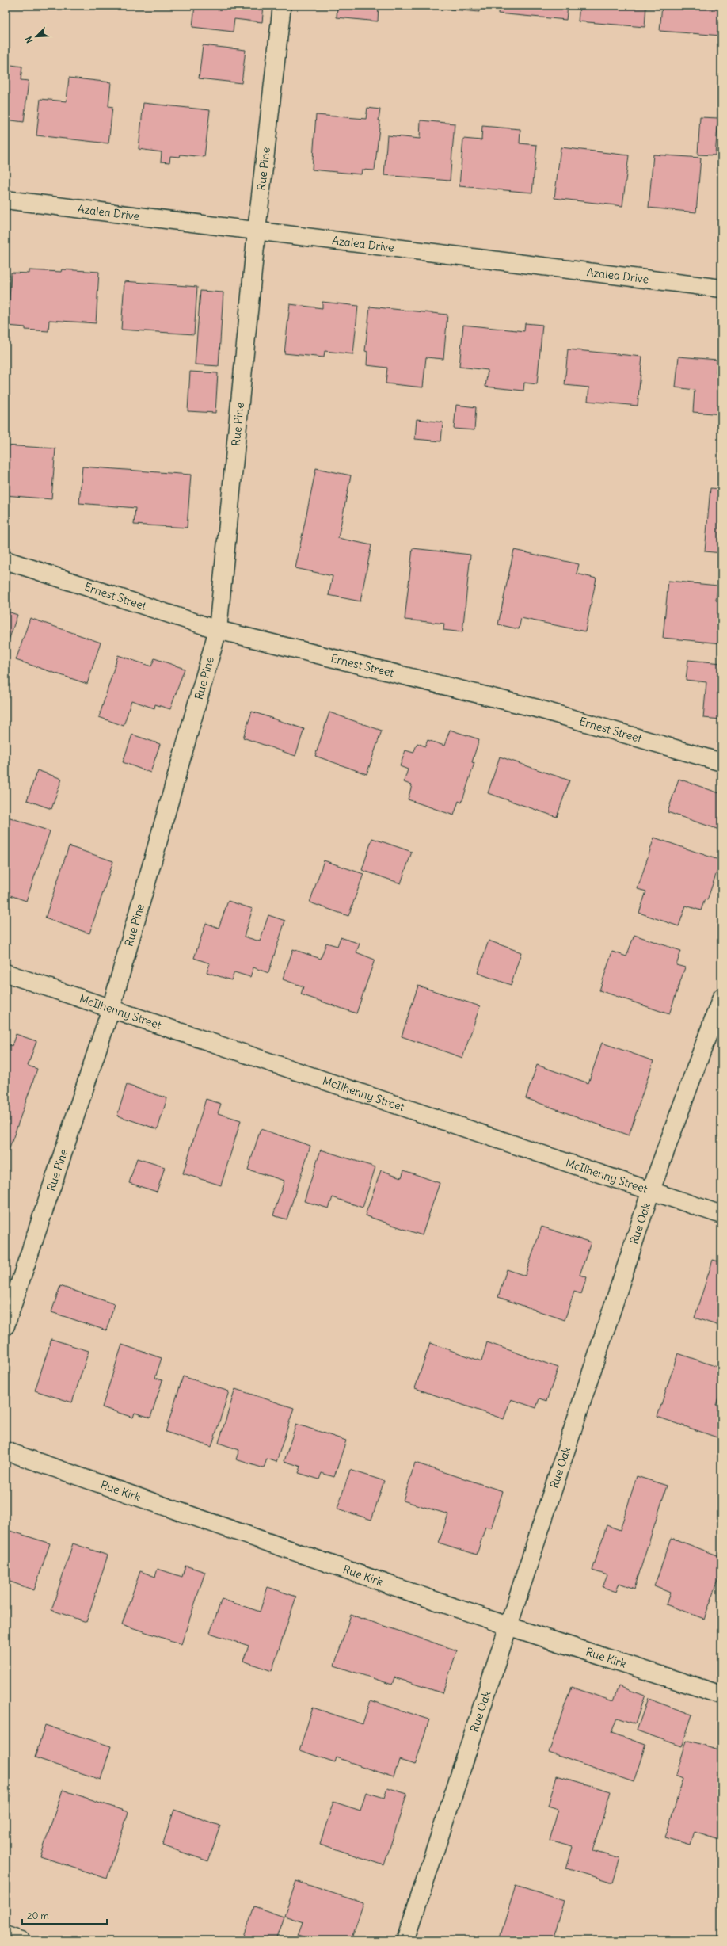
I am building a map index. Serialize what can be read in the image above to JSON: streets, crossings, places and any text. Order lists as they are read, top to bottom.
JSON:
{
  "streets": {
    "street": [
      "Rue Pine",
      "Azalea Drive",
      "Ernest Street",
      "McIlhenny Street",
      "Rue Oak",
      "Rue Kirk"
    ]
  },
  "crossings": [
    ["Rue Pine", "Azalea Drive"],
    ["Rue Pine", "Ernest Street"],
    ["Rue Pine", "McIlhenny Street"],
    ["McIlhenny Street", "Rue Oak"],
    ["Rue Oak", "Rue Kirk"]
  ],
  "scale_bar": "20 m",
  "north": "bottom left"
}
